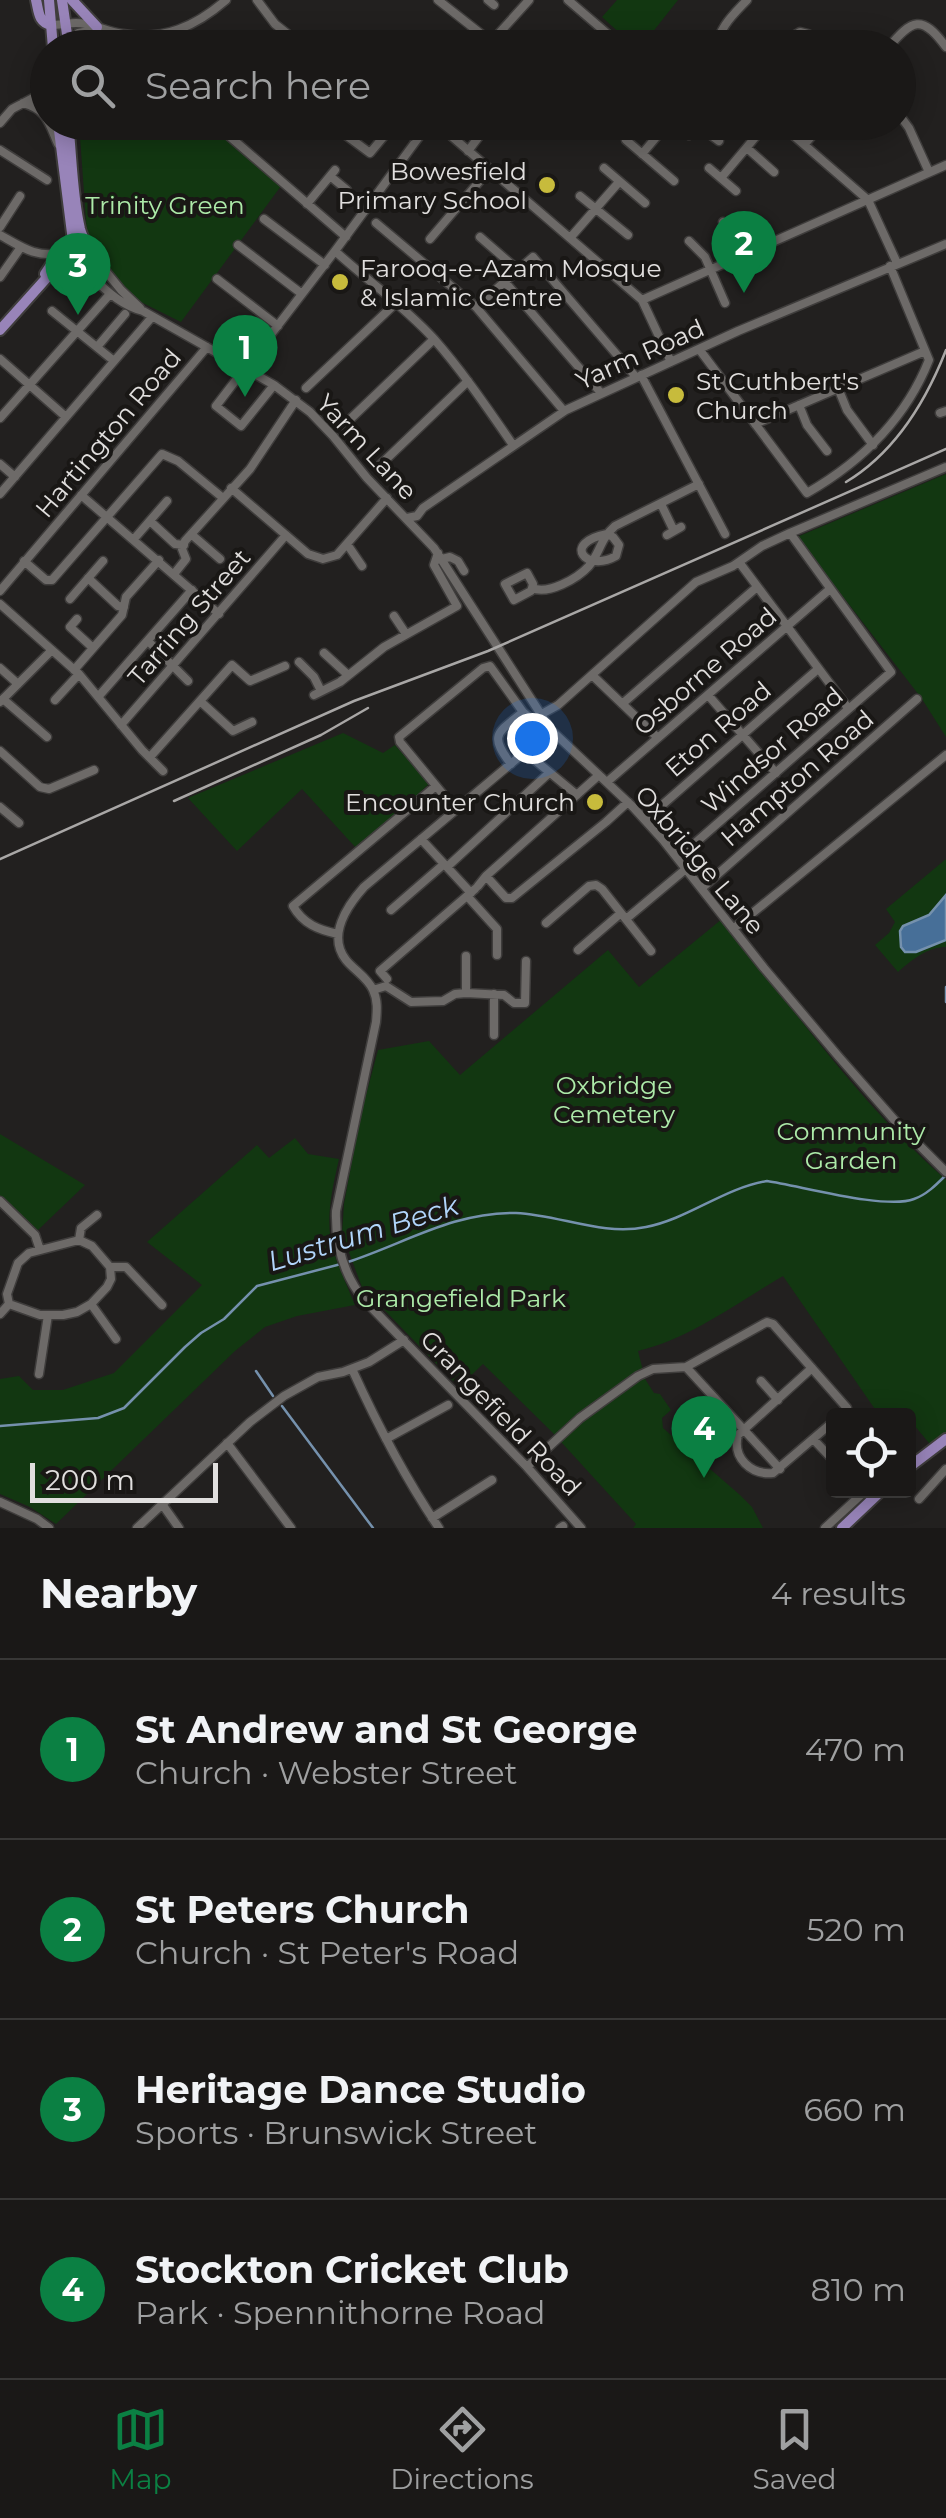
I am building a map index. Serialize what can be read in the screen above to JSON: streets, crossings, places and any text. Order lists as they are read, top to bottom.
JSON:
{
  "streets": {
    "street": [
      "Yarm Road",
      "Hartington Road",
      "Yarm Lane",
      "Tarring Street",
      "Osborne Road",
      "Eton Road",
      "Windsor Road",
      "Hampton Road",
      "Oxbridge Lane",
      "Grangefield Road"
    ]
  },
  "crossings": [
    ["Yarm Road", "Yarm Lane"],
    ["Yarm Road", "Oxbridge Lane"],
    ["Hartington Road", "Yarm Lane"],
    ["Yarm Lane", "Oxbridge Lane"],
    ["Osborne Road", "Windsor Road"],
    ["Osborne Road", "Oxbridge Lane"],
    ["Eton Road", "Oxbridge Lane"],
    ["Windsor Road", "Oxbridge Lane"],
    ["Hampton Road", "Oxbridge Lane"]
  ],
  "water": ["Lustrum Beck"],
  "parks": [
    "Trinity Green",
    "Oxbridge Cemetery",
    "Community Garden",
    "Grangefield Park"
  ],
  "places": [
    "Bowesfield Primary School",
    "Farooq-e-Azam Mosque & Islamic Centre",
    "St Cuthbert's Church",
    "Encounter Church"
  ],
  "scale_bar": "200 m",
  "page": {
    "search": "Search here",
    "pins": [
      "2",
      "3",
      "1",
      "4"
    ],
    "scale": "200 m",
    "heading": ["Nearby", "4 results"],
    "list": [
      {
        "mark": "1",
        "name": "St Andrew and St George",
        "note": "Church · Webster Street",
        "value": "470 m"
      },
      {
        "mark": "2",
        "name": "St Peters Church",
        "note": "Church · St Peter's Road",
        "value": "520 m"
      },
      {
        "mark": "3",
        "name": "Heritage Dance Studio",
        "note": "Sports · Brunswick Street",
        "value": "660 m"
      },
      {
        "mark": "4",
        "name": "Stockton Cricket Club",
        "note": "Park · Spennithorne Road",
        "value": "810 m"
      }
    ],
    "nav": ["Map", "Directions", "Saved"]
  }
}
